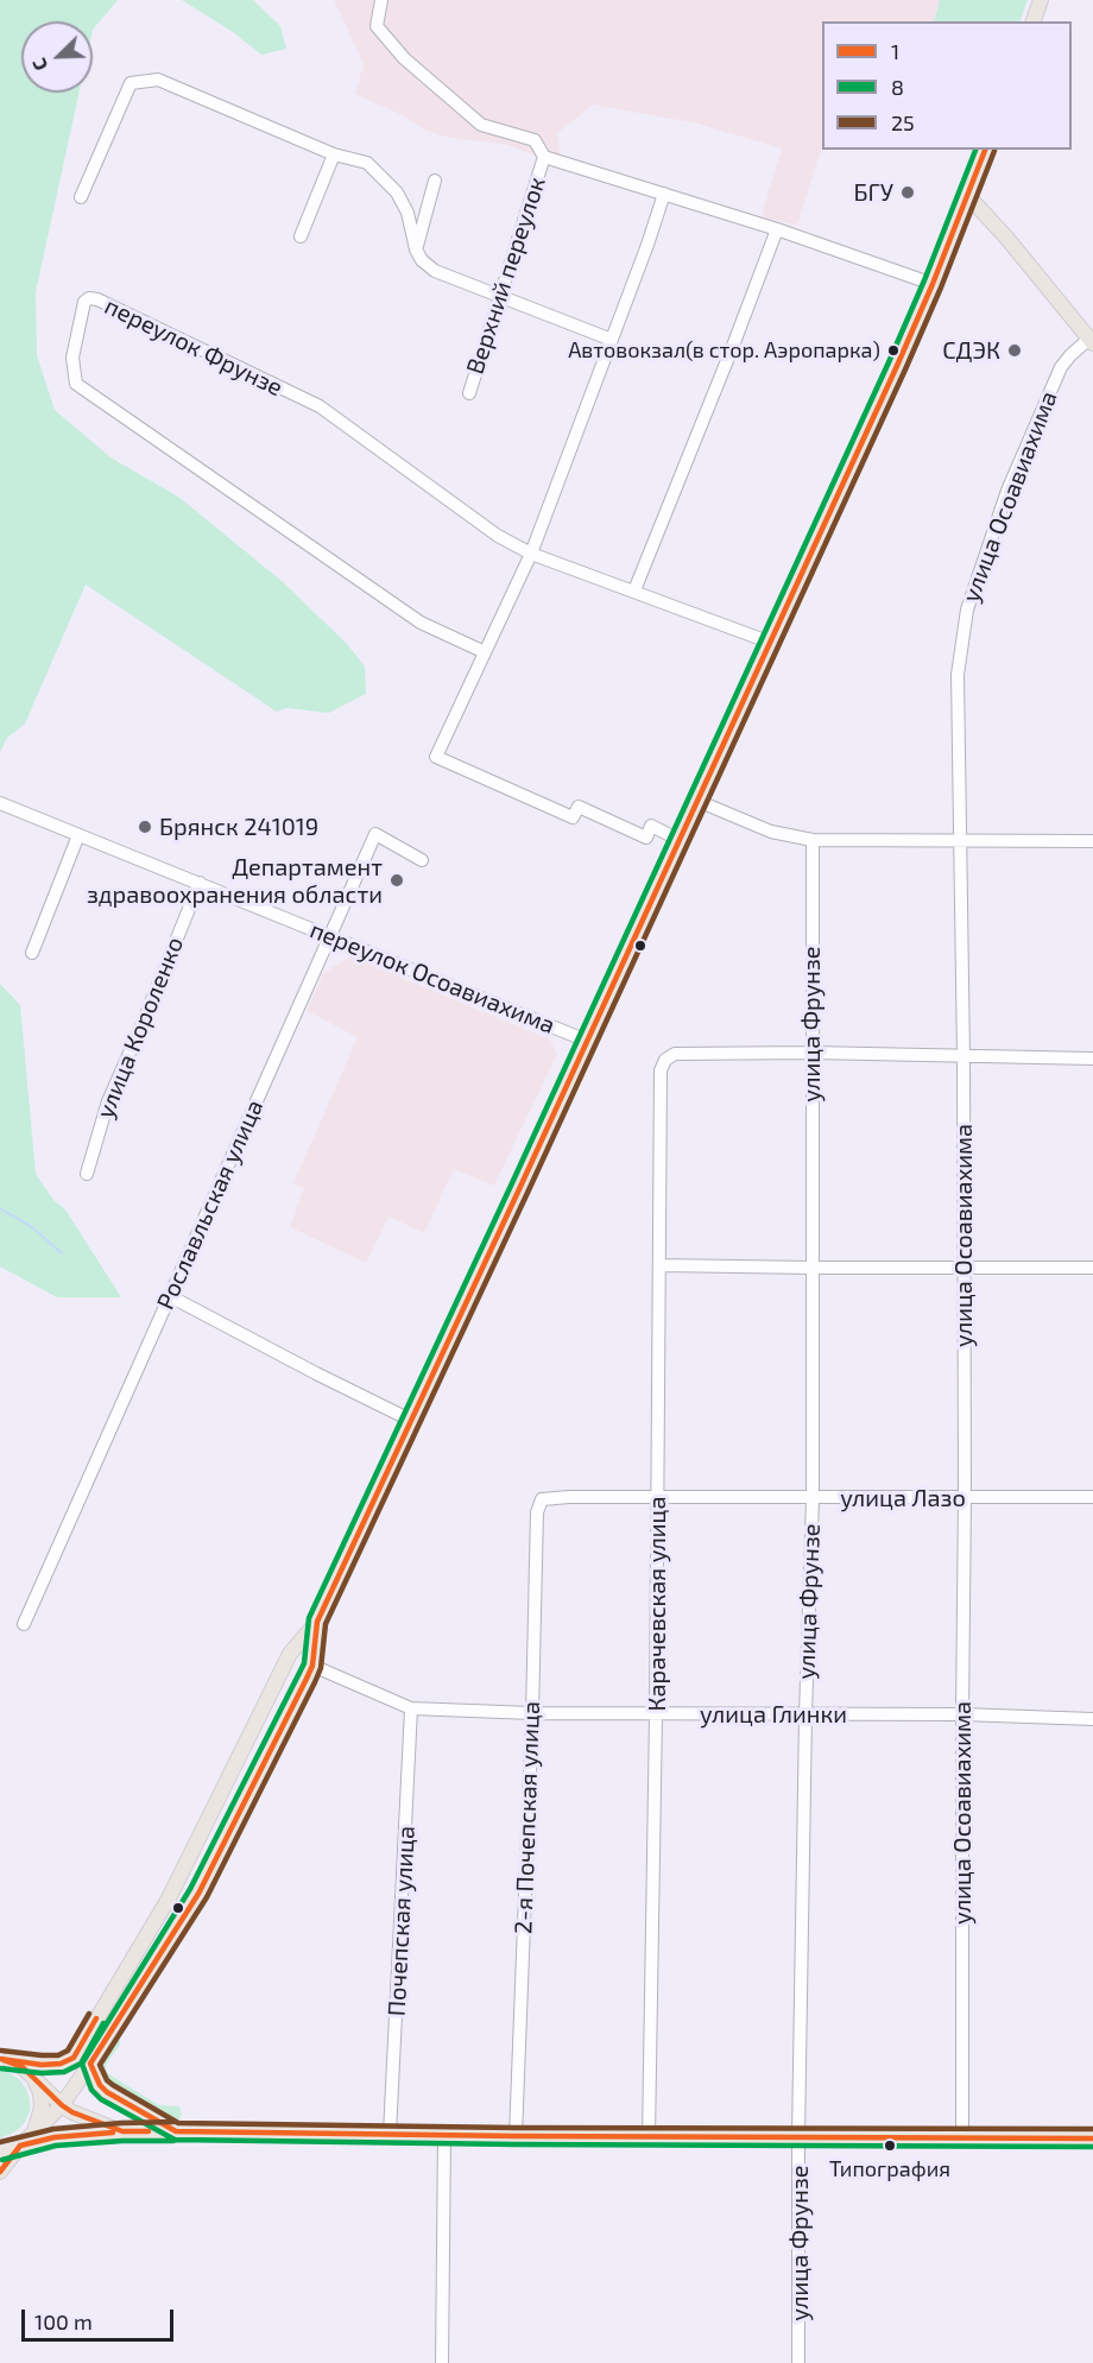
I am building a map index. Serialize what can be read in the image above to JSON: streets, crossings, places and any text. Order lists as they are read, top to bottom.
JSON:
{
  "streets": {
    "street": [
      "Верхний переулок",
      "переулок Фрунзе",
      "улица Осоавиахима",
      "переулок Осоавиахима",
      "улица Фрунзе",
      "улица Короленко",
      "Рославльская улица",
      "улица Лазо",
      "Карачевская улица",
      "улица Глинки",
      "2-я Почепская улица",
      "Почепская улица"
    ]
  },
  "crossings": [
    ["улица Осоавиахима", "улица Лазо"],
    ["улица Осоавиахима", "улица Глинки"],
    ["переулок Осоавиахима", "улица Короленко"],
    ["переулок Осоавиахима", "Рославльская улица"],
    ["улица Фрунзе", "улица Лазо"],
    ["улица Фрунзе", "Карачевская улица"],
    ["улица Фрунзе", "улица Глинки"],
    ["улица Лазо", "Карачевская улица"],
    ["улица Лазо", "2-я Почепская улица"],
    ["Карачевская улица", "улица Глинки"],
    ["улица Глинки", "2-я Почепская улица"],
    ["улица Глинки", "Почепская улица"]
  ],
  "places": [
    "БГУ",
    "Автовокзал(в стор. Аэропарка)",
    "СДЭК",
    "Брянск 241019",
    "Департамент здравоохранения области",
    "Типография"
  ],
  "lines": ["transit line 1", "transit line 8", "transit line 25"],
  "legend": ["1", "8", "25"],
  "scale_bar": "100 m",
  "north": "bottom left"
}
